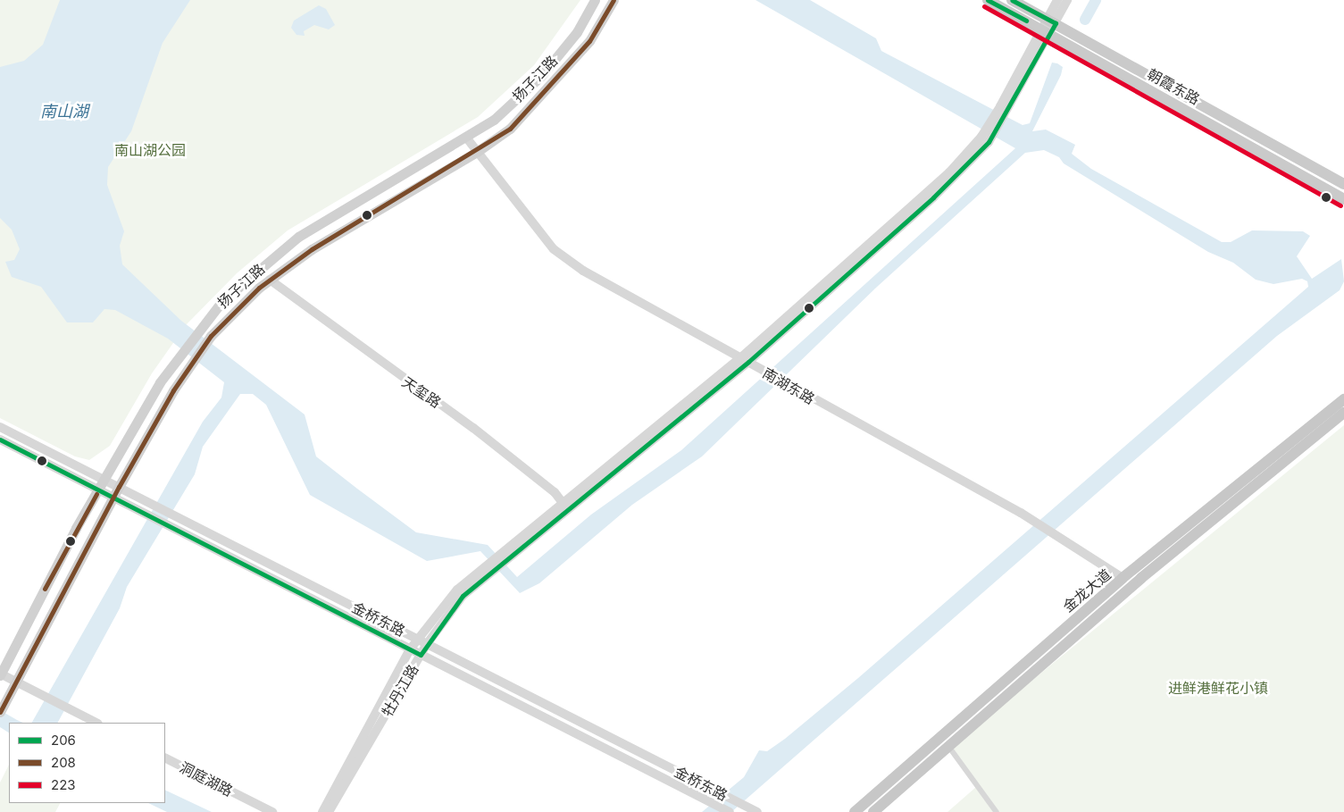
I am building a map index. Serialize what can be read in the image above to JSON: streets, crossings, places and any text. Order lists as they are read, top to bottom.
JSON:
{
  "streets": {
    "highway": ["金龙大道"],
    "main road": ["扬子江路", "朝霞东路"],
    "street": [
      "南湖东路",
      "天玺路",
      "金桥东路",
      "牡丹江路",
      "洞庭湖路"
    ]
  },
  "crossings": [
    ["扬子江路", "南湖东路"],
    ["扬子江路", "天玺路"],
    ["扬子江路", "金桥东路"],
    ["朝霞东路", "牡丹江路"],
    ["南湖东路", "金龙大道"],
    ["南湖东路", "牡丹江路"],
    ["天玺路", "牡丹江路"],
    ["金桥东路", "牡丹江路"]
  ],
  "water": ["南山湖"],
  "parks": ["南山湖公园", "进鲜港鲜花小镇"],
  "lines": ["transit line 206", "transit line 208", "transit line 223"],
  "legend": ["206", "208", "223"]
}
